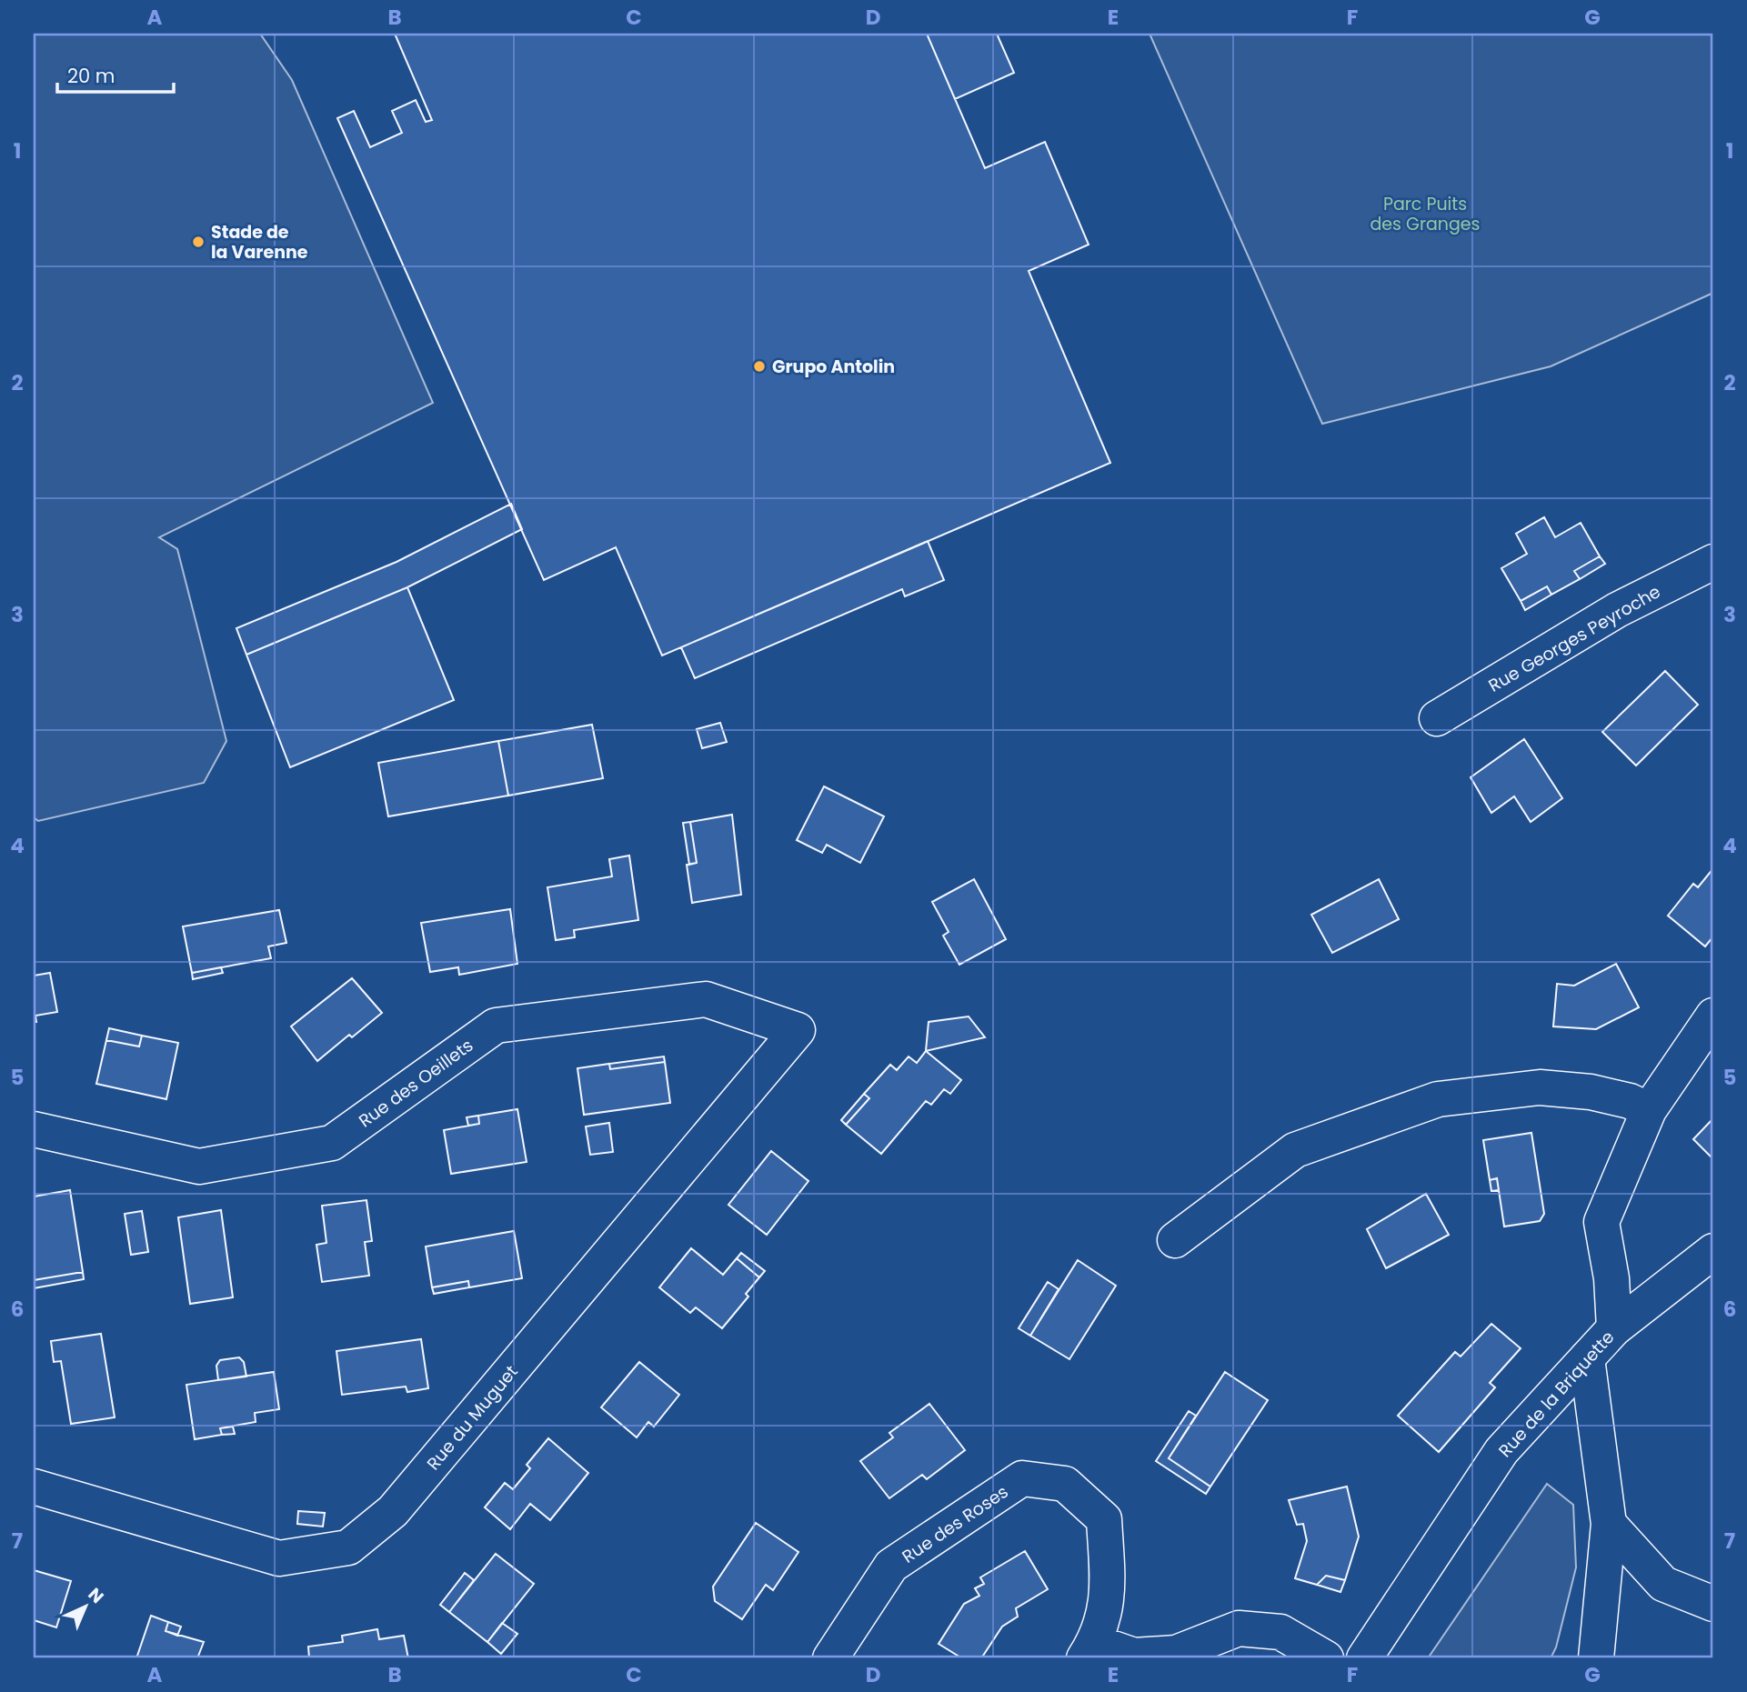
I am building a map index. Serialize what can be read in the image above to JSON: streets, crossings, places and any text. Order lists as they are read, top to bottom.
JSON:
{
  "streets": {
    "street": [
      "Rue Georges Peyroche",
      "Rue des Oeillets",
      "Rue de la Briquette",
      "Rue du Muguet",
      "Rue des Roses"
    ]
  },
  "crossings": [
    ["Rue des Oeillets", "Rue du Muguet"]
  ],
  "parks": ["Parc Puits des Granges"],
  "places": ["Stade de la Varenne", "Grupo Antolin"],
  "scale_bar": "20 m",
  "north": "top right",
  "grid": {
    "columns": [
      "A",
      "B",
      "C",
      "D",
      "E",
      "F",
      "G"
    ],
    "rows": [
      "1",
      "2",
      "3",
      "4",
      "5",
      "6",
      "7"
    ]
  }
}
